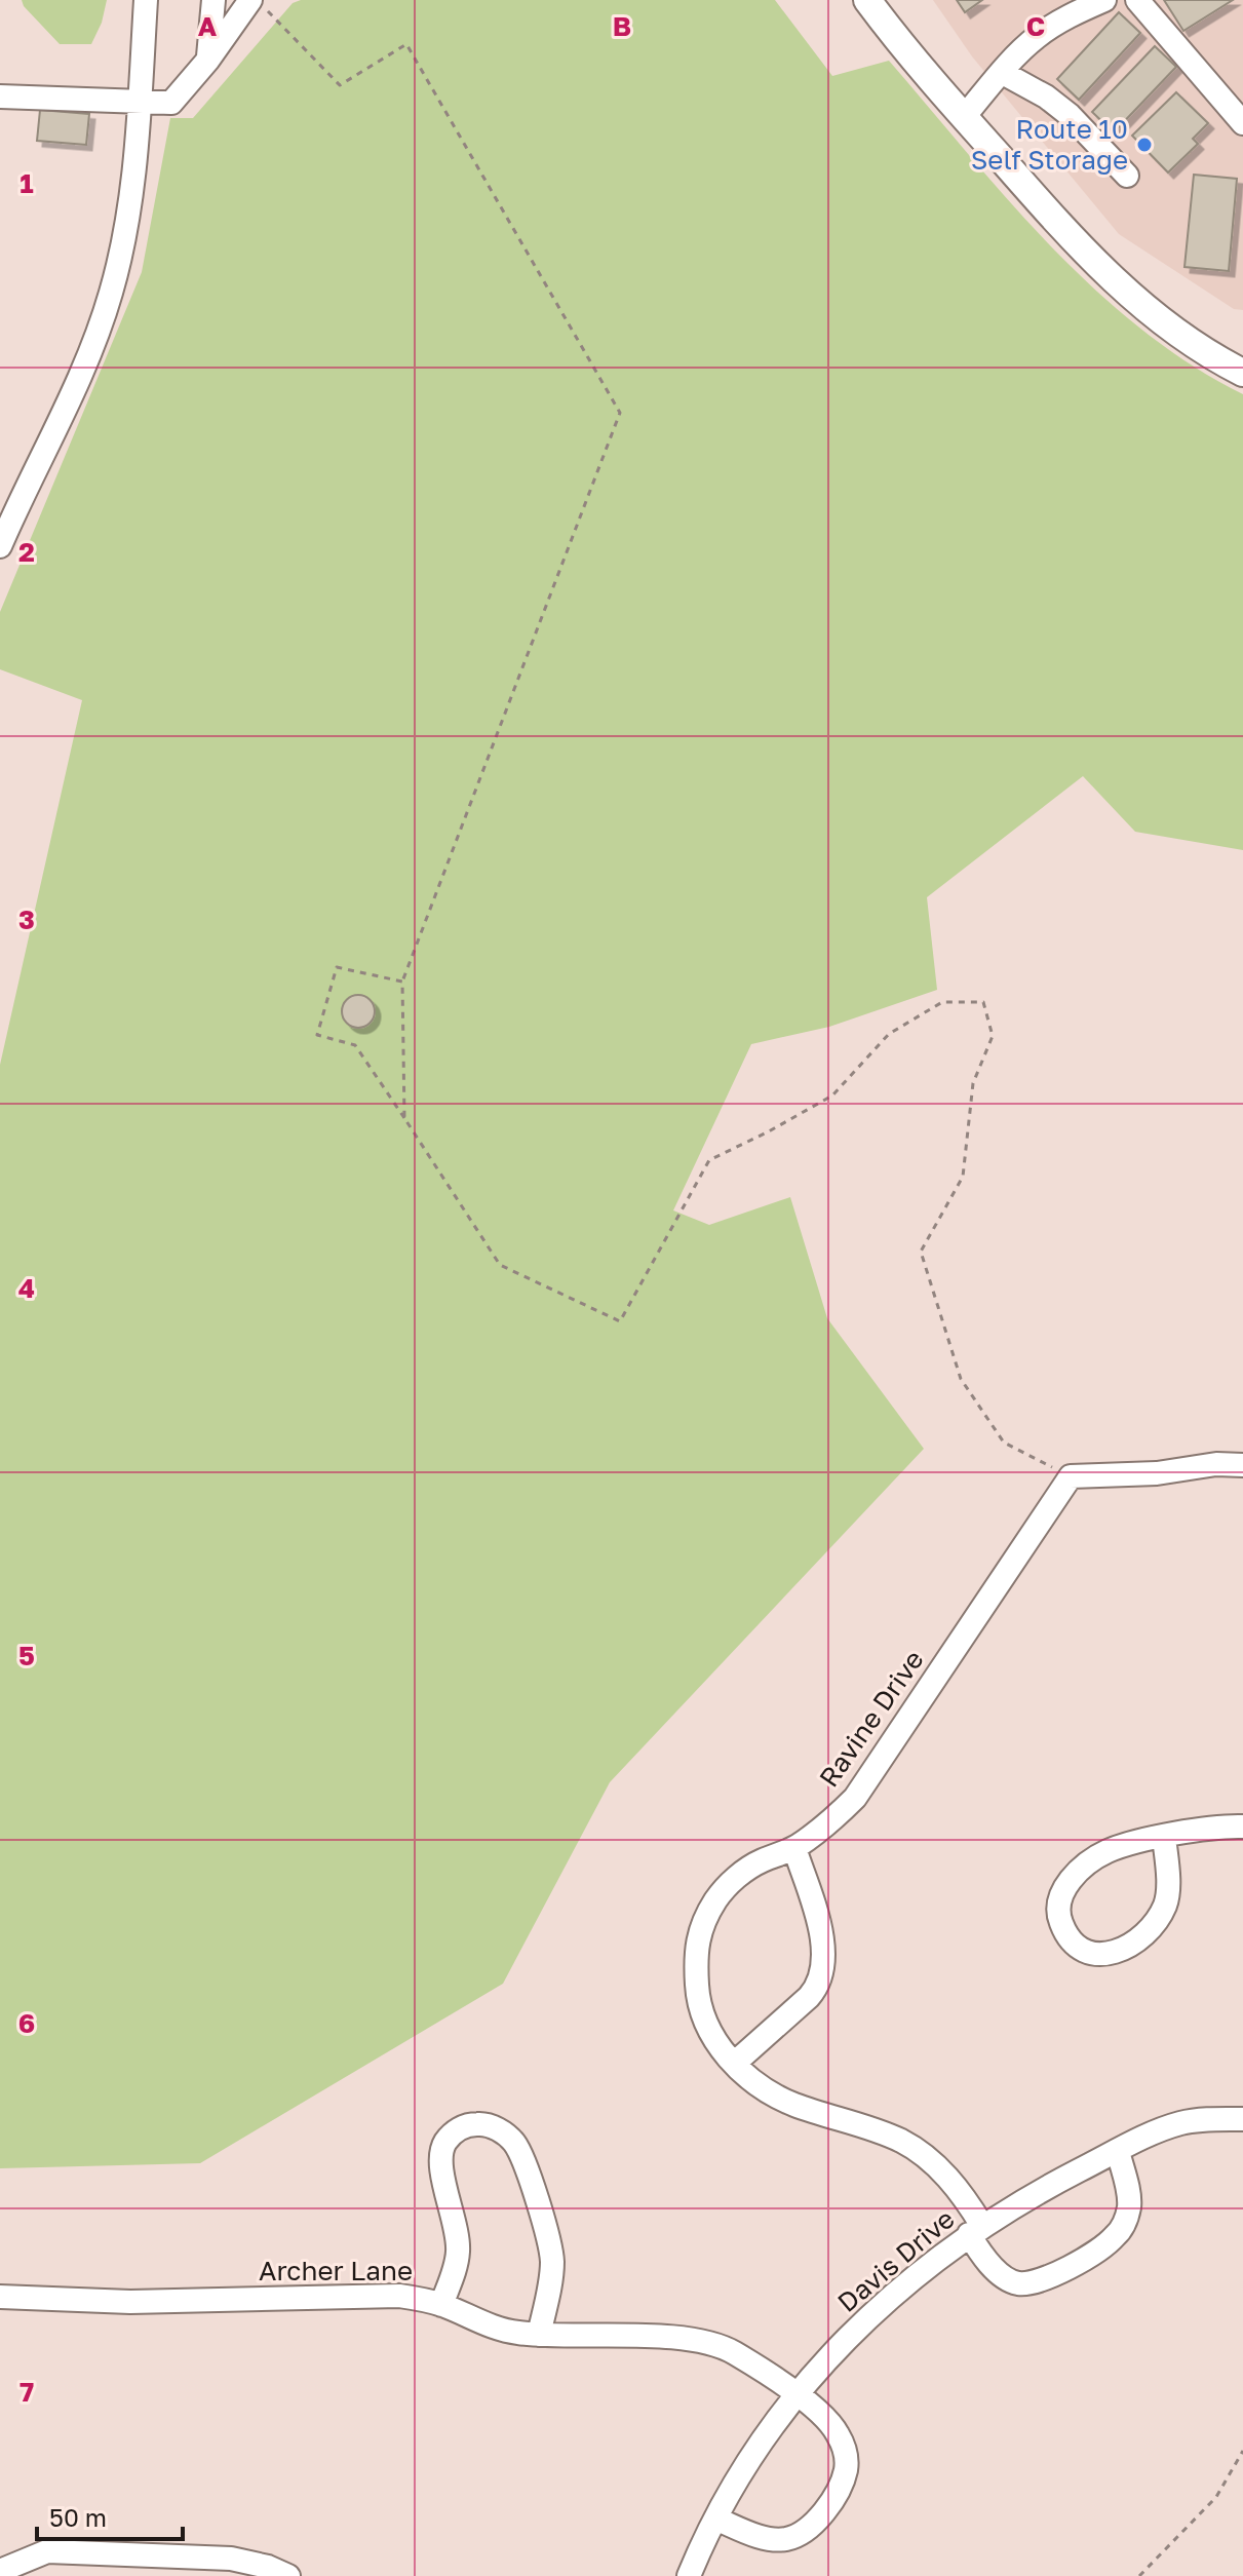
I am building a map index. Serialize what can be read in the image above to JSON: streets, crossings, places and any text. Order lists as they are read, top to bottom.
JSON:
{
  "streets": {
    "street": ["Ravine Drive", "Davis Drive", "Archer Lane"]
  },
  "crossings": [
    ["Ravine Drive", "Davis Drive"],
    ["Davis Drive", "Archer Lane"]
  ],
  "places": ["Route 10 Self Storage"],
  "scale_bar": "50 m",
  "grid": {
    "columns": ["A", "B", "C"],
    "rows": [
      "1",
      "2",
      "3",
      "4",
      "5",
      "6",
      "7"
    ]
  }
}
